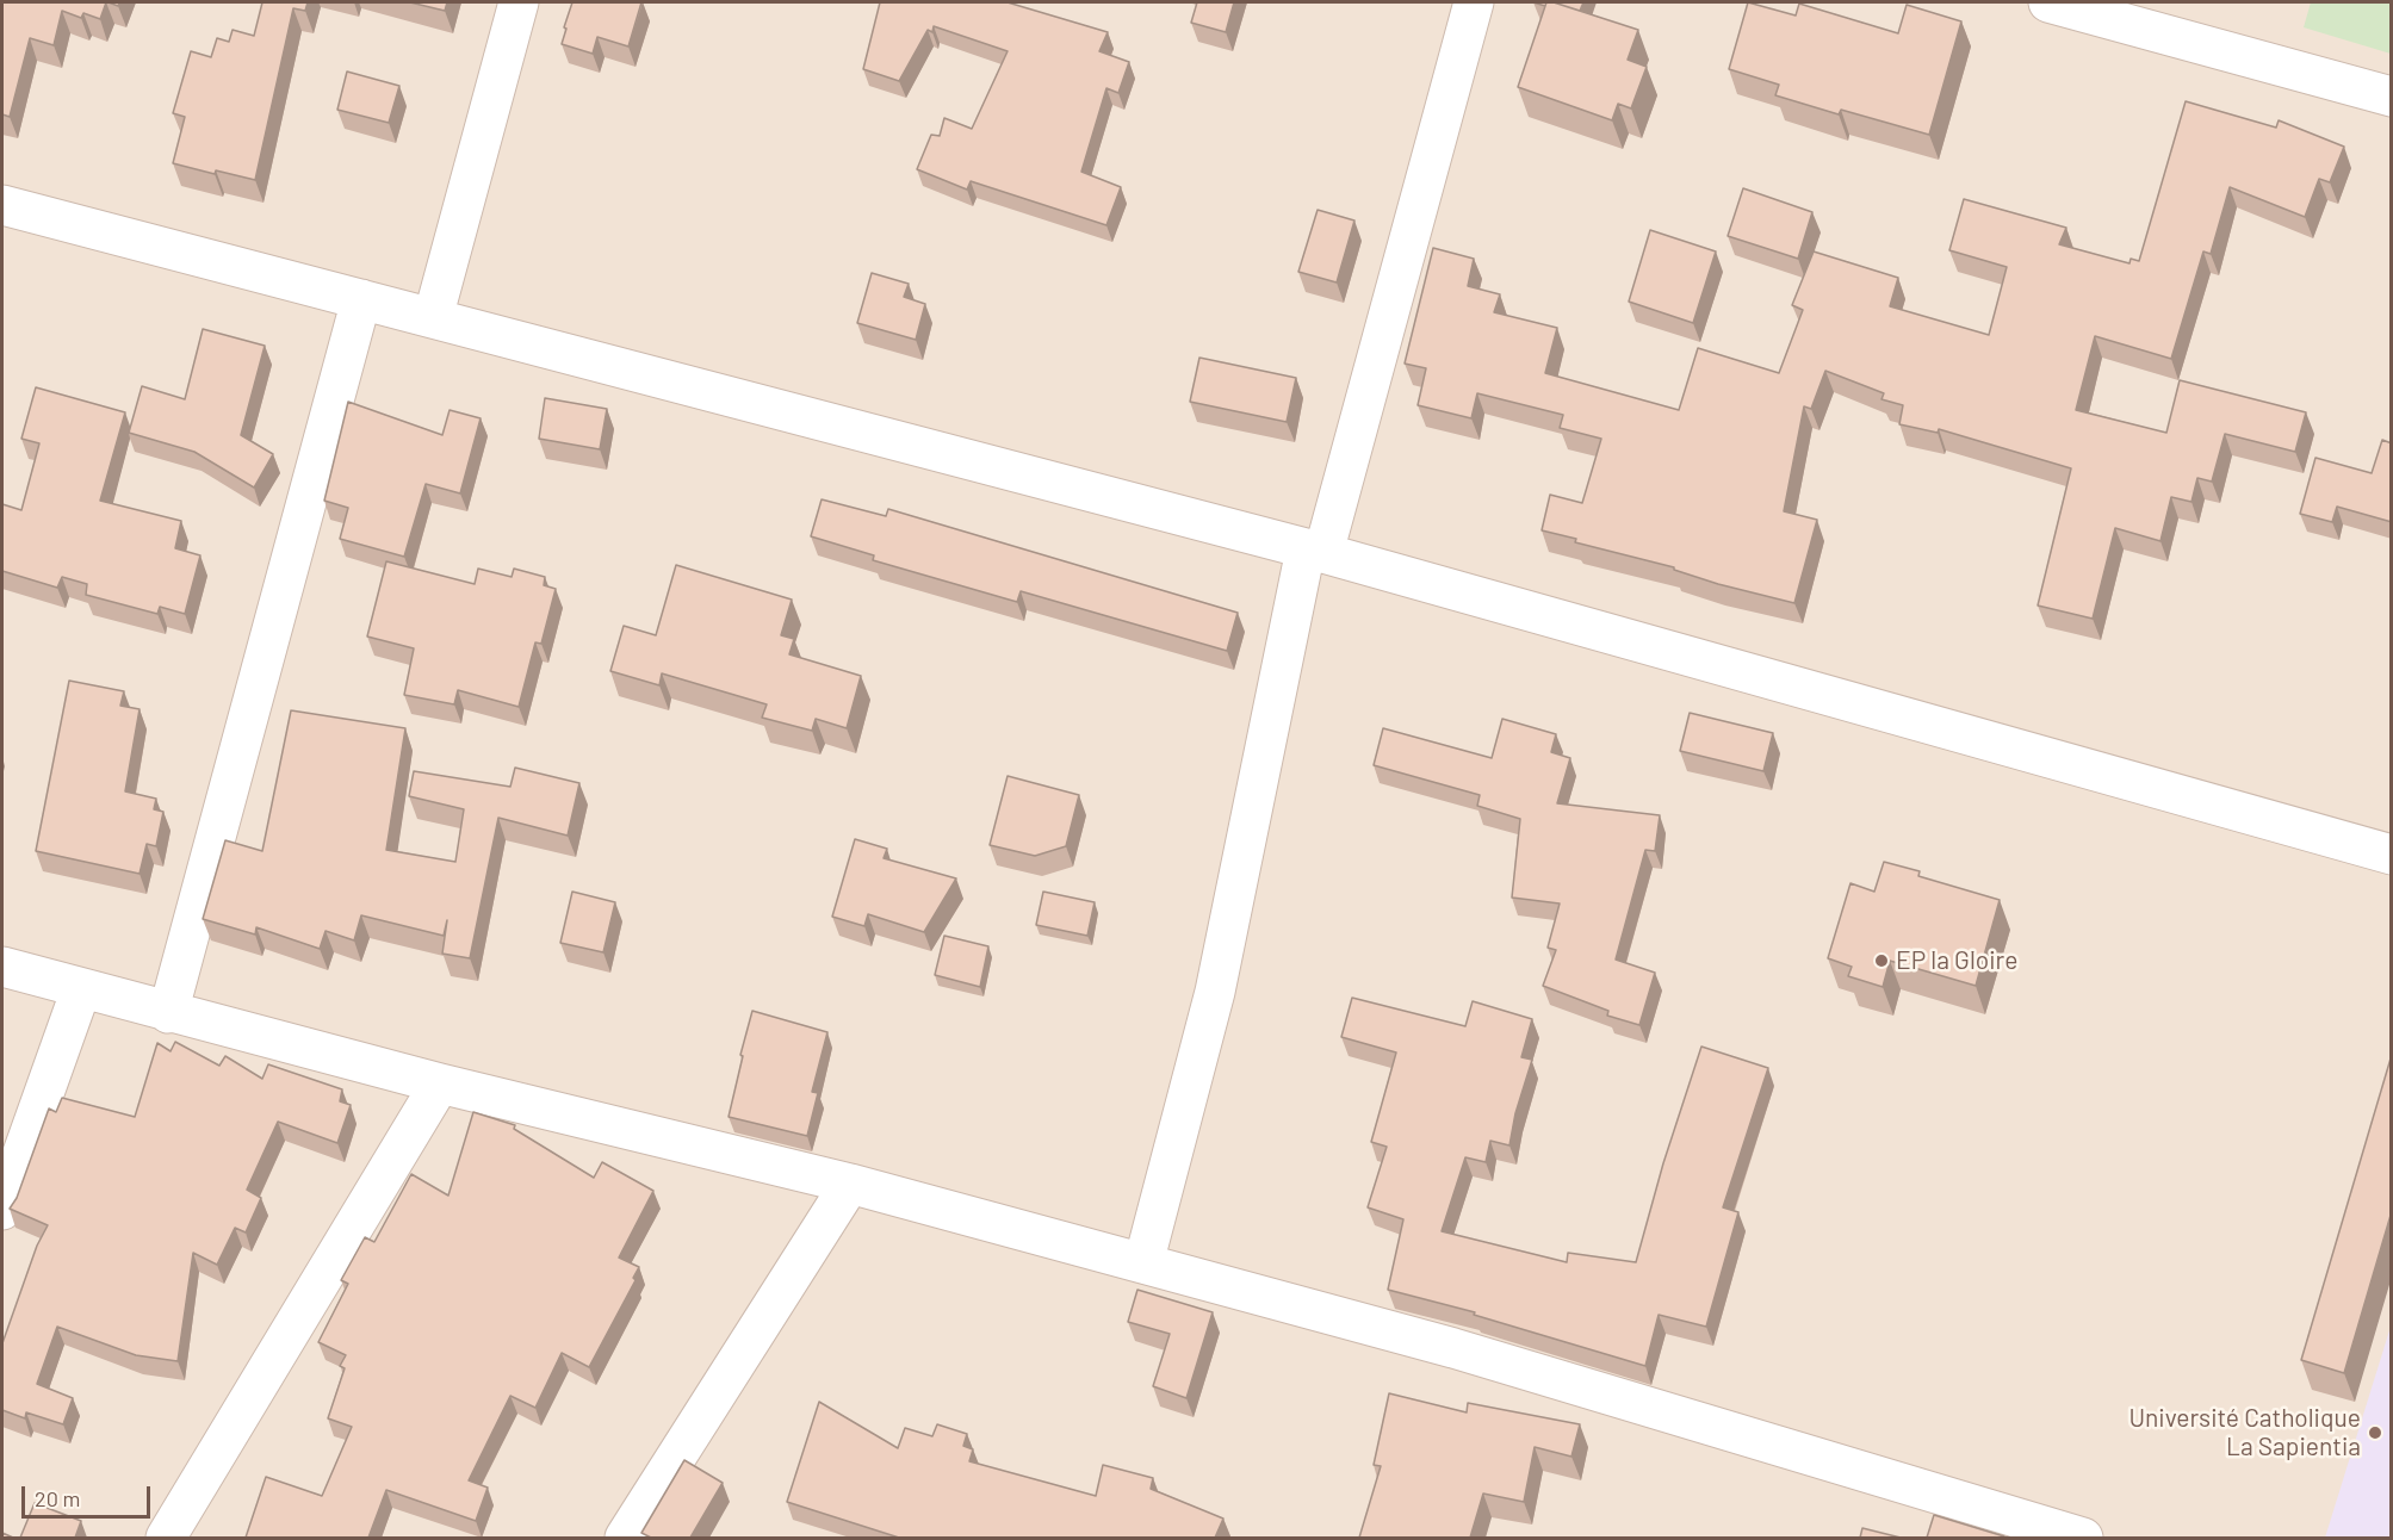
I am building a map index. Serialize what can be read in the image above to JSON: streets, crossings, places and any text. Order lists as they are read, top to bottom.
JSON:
{
  "places": ["EP la Gloire", "Université Catholique La Sapientia"],
  "scale_bar": "20 m"
}
